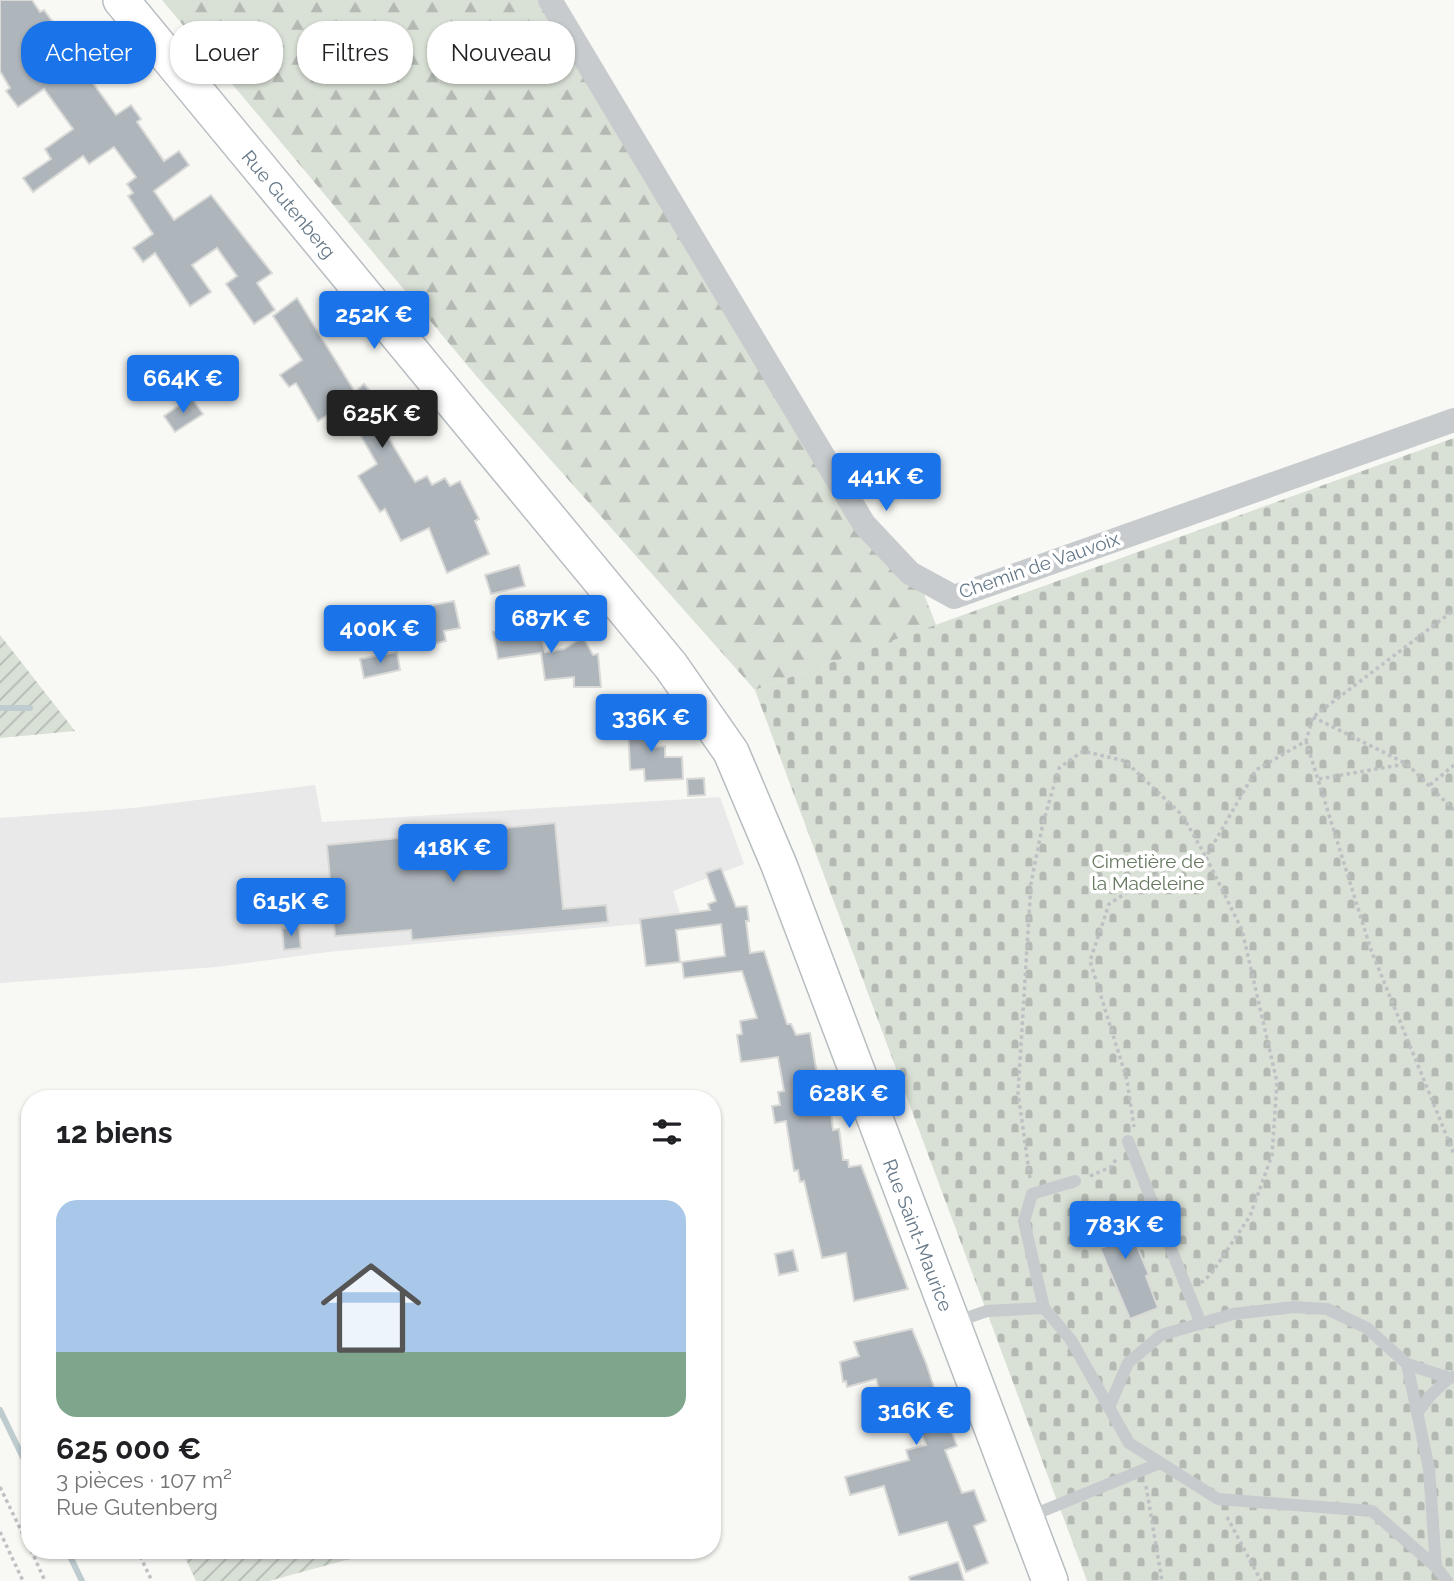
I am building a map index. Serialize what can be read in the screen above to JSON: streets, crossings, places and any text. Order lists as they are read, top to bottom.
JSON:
{
  "streets": {
    "street": ["Rue Gutenberg", "Chemin de Vauvoix", "Rue Saint-Maurice"]
  },
  "crossings": [
    ["Rue Gutenberg", "Rue Saint-Maurice"]
  ],
  "parks": ["Cimetière de la Madeleine"],
  "page": {
    "chip": [
      "Acheter",
      "Louer",
      "Filtres",
      "Nouveau"
    ],
    "price": [
      "252K €",
      "664K €",
      "625K €",
      "441K €",
      "687K €",
      "400K €",
      "336K €",
      "418K €",
      "615K €",
      "628K €",
      "783K €",
      "316K €"
    ],
    "heading": "12 biens",
    "list": [
      {
        "name": "625 000 €",
        "note": "3 pièces · 107 m² · Rue Gutenberg"
      }
    ]
  }
}
